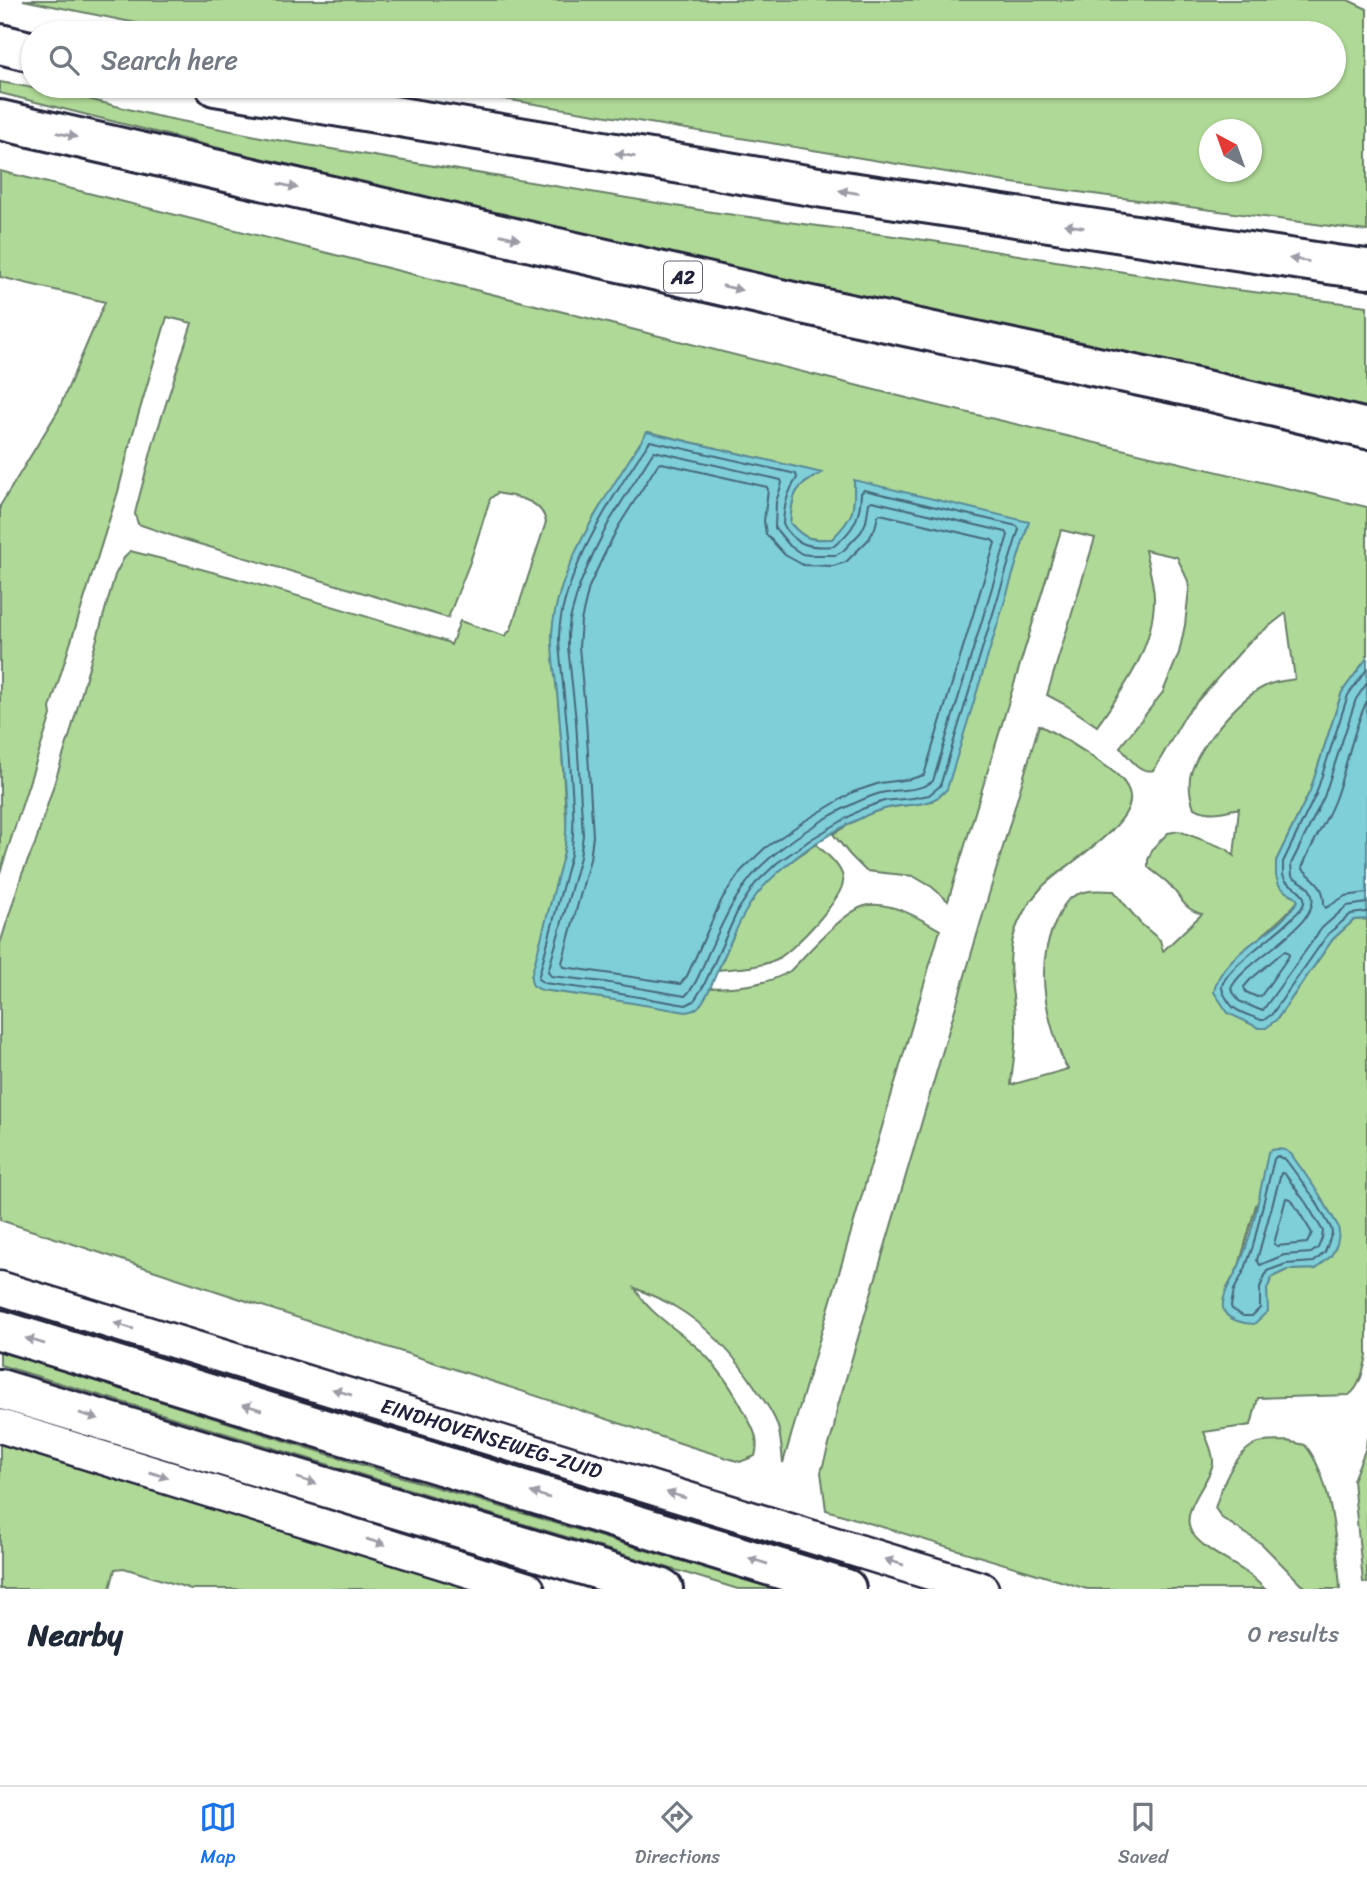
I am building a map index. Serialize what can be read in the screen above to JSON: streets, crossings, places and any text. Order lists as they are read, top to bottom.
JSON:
{
  "streets": {
    "main road": ["A2", "EINDHOVENSEWEG-ZUID"]
  },
  "one_way": ["EINDHOVENSEWEG-ZUID"],
  "north": "top left",
  "page": {
    "search": "Search here",
    "heading": ["Nearby", "0 results"],
    "nav": ["Map", "Directions", "Saved"]
  }
}
